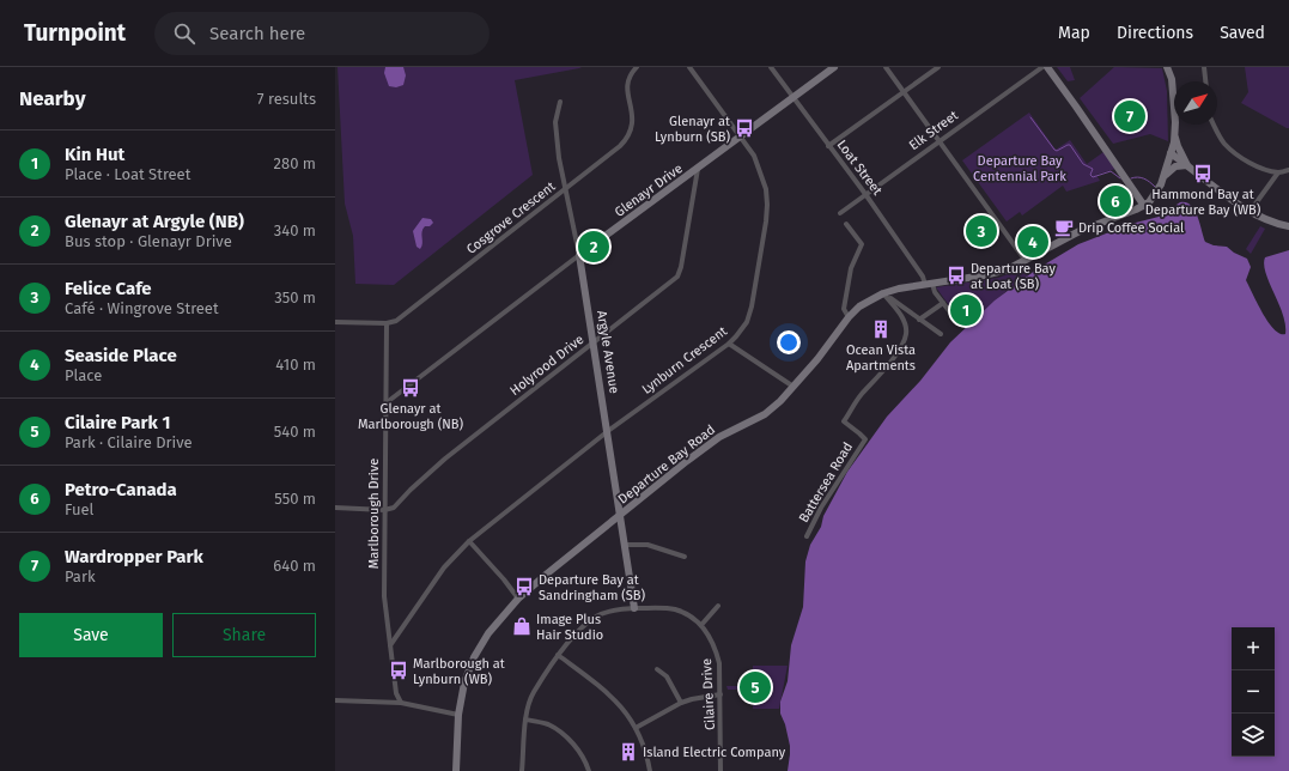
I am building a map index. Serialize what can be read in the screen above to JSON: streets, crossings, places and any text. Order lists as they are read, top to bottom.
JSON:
{
  "streets": {
    "main road": ["Glenayr Drive", "Argyle Avenue", "Departure Bay Road"],
    "street": [
      "Elk Street",
      "Loat Street",
      "Cosgrove Crescent",
      "Lynburn Crescent",
      "Holyrood Drive",
      "Battersea Road",
      "Marlborough Drive",
      "Cilaire Drive"
    ]
  },
  "crossings": [
    ["Elk Street", "Loat Street"],
    ["Loat Street", "Glenayr Drive"],
    ["Loat Street", "Departure Bay Road"],
    ["Glenayr Drive", "Argyle Avenue"],
    ["Glenayr Drive", "Lynburn Crescent"],
    ["Glenayr Drive", "Holyrood Drive"],
    ["Glenayr Drive", "Marlborough Drive"],
    ["Cosgrove Crescent", "Argyle Avenue"],
    ["Cosgrove Crescent", "Marlborough Drive"],
    ["Argyle Avenue", "Lynburn Crescent"],
    ["Argyle Avenue", "Holyrood Drive"],
    ["Argyle Avenue", "Departure Bay Road"],
    ["Argyle Avenue", "Cilaire Drive"],
    ["Lynburn Crescent", "Marlborough Drive"],
    ["Holyrood Drive", "Marlborough Drive"],
    ["Departure Bay Road", "Battersea Road"]
  ],
  "parks": ["Departure Bay Centennial Park"],
  "places": {
    "bus stop": [
      "Glenayr at Lynburn (SB)",
      "Hammond Bay at Departure Bay (WB)",
      "Departure Bay at Loat (SB)",
      "Glenayr at Marlborough (NB)",
      "Departure Bay at Sandringham (SB)",
      "Marlborough at Lynburn (WB)"
    ],
    "cafe": ["Drip Coffee Social"],
    "building": ["Ocean Vista Apartments", "Island Electric Company"],
    "shop": ["Image Plus Hair Studio"]
  },
  "north": "top right",
  "page": {
    "header": "Turnpoint",
    "search": "Search here",
    "nav": ["Map", "Directions", "Saved"],
    "heading": ["Nearby", "7 results"],
    "pins": [
      "7",
      "6",
      "3",
      "4",
      "2",
      "1",
      "5"
    ],
    "list": [
      {
        "mark": "1",
        "name": "Kin Hut",
        "note": "Place · Loat Street",
        "value": "280 m"
      },
      {
        "mark": "2",
        "name": "Glenayr at Argyle (NB)",
        "note": "Bus stop · Glenayr Drive",
        "value": "340 m"
      },
      {
        "mark": "3",
        "name": "Felice Cafe",
        "note": "Café · Wingrove Street",
        "value": "350 m"
      },
      {
        "mark": "4",
        "name": "Seaside Place",
        "note": "Place",
        "value": "410 m"
      },
      {
        "mark": "5",
        "name": "Cilaire Park 1",
        "note": "Park · Cilaire Drive",
        "value": "540 m"
      },
      {
        "mark": "6",
        "name": "Petro-Canada",
        "note": "Fuel",
        "value": "550 m"
      },
      {
        "mark": "7",
        "name": "Wardropper Park",
        "note": "Park",
        "value": "640 m"
      }
    ],
    "buttons": ["Save", "Share"],
    "map_buttons": ["+", "−"]
  }
}
